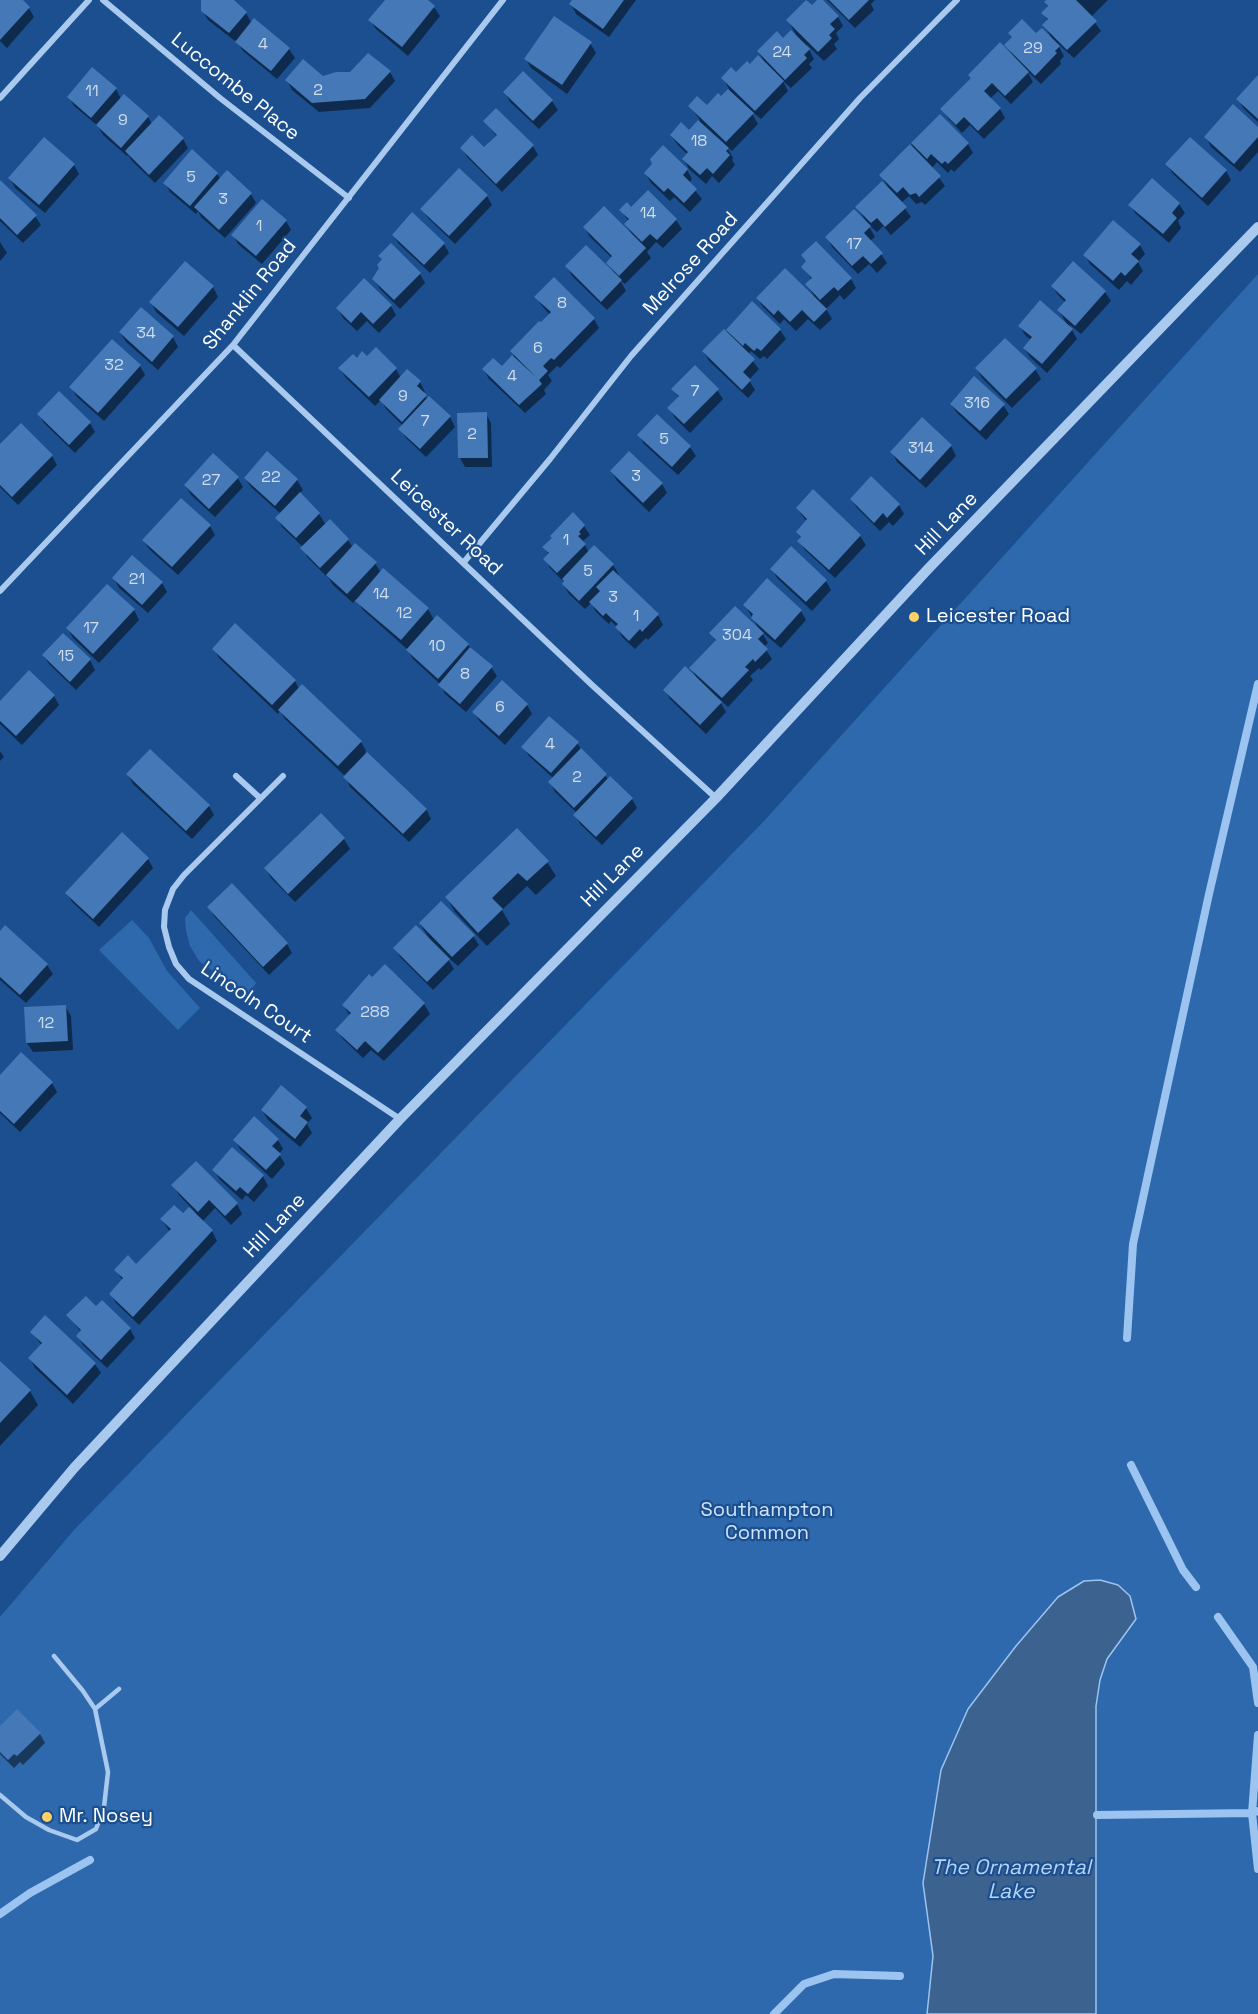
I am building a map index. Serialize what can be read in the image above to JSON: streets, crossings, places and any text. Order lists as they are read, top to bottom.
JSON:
{
  "streets": {
    "street": [
      "Luccombe Place",
      "Melrose Road",
      "Shanklin Road",
      "Leicester Road",
      "Hill Lane",
      "Lincoln Court"
    ]
  },
  "crossings": [
    ["Luccombe Place", "Shanklin Road"],
    ["Melrose Road", "Leicester Road"],
    ["Shanklin Road", "Leicester Road"],
    ["Leicester Road", "Hill Lane"],
    ["Hill Lane", "Lincoln Court"]
  ],
  "water": ["The Ornamental Lake"],
  "parks": ["Southampton Common"],
  "places": ["Leicester Road", "Mr. Nosey"],
  "house_numbers": [
    "4",
    "29",
    "24",
    "2",
    "11",
    "9",
    "18",
    "5",
    "3",
    "14",
    "1",
    "17",
    "8",
    "34",
    "6",
    "32",
    "4",
    "7",
    "9",
    "316",
    "7",
    "2",
    "5",
    "314",
    "3",
    "22",
    "27",
    "1",
    "5",
    "21",
    "14",
    "3",
    "12",
    "1",
    "17",
    "304",
    "10",
    "15",
    "8",
    "6",
    "4",
    "2",
    "288",
    "12"
  ]
}
